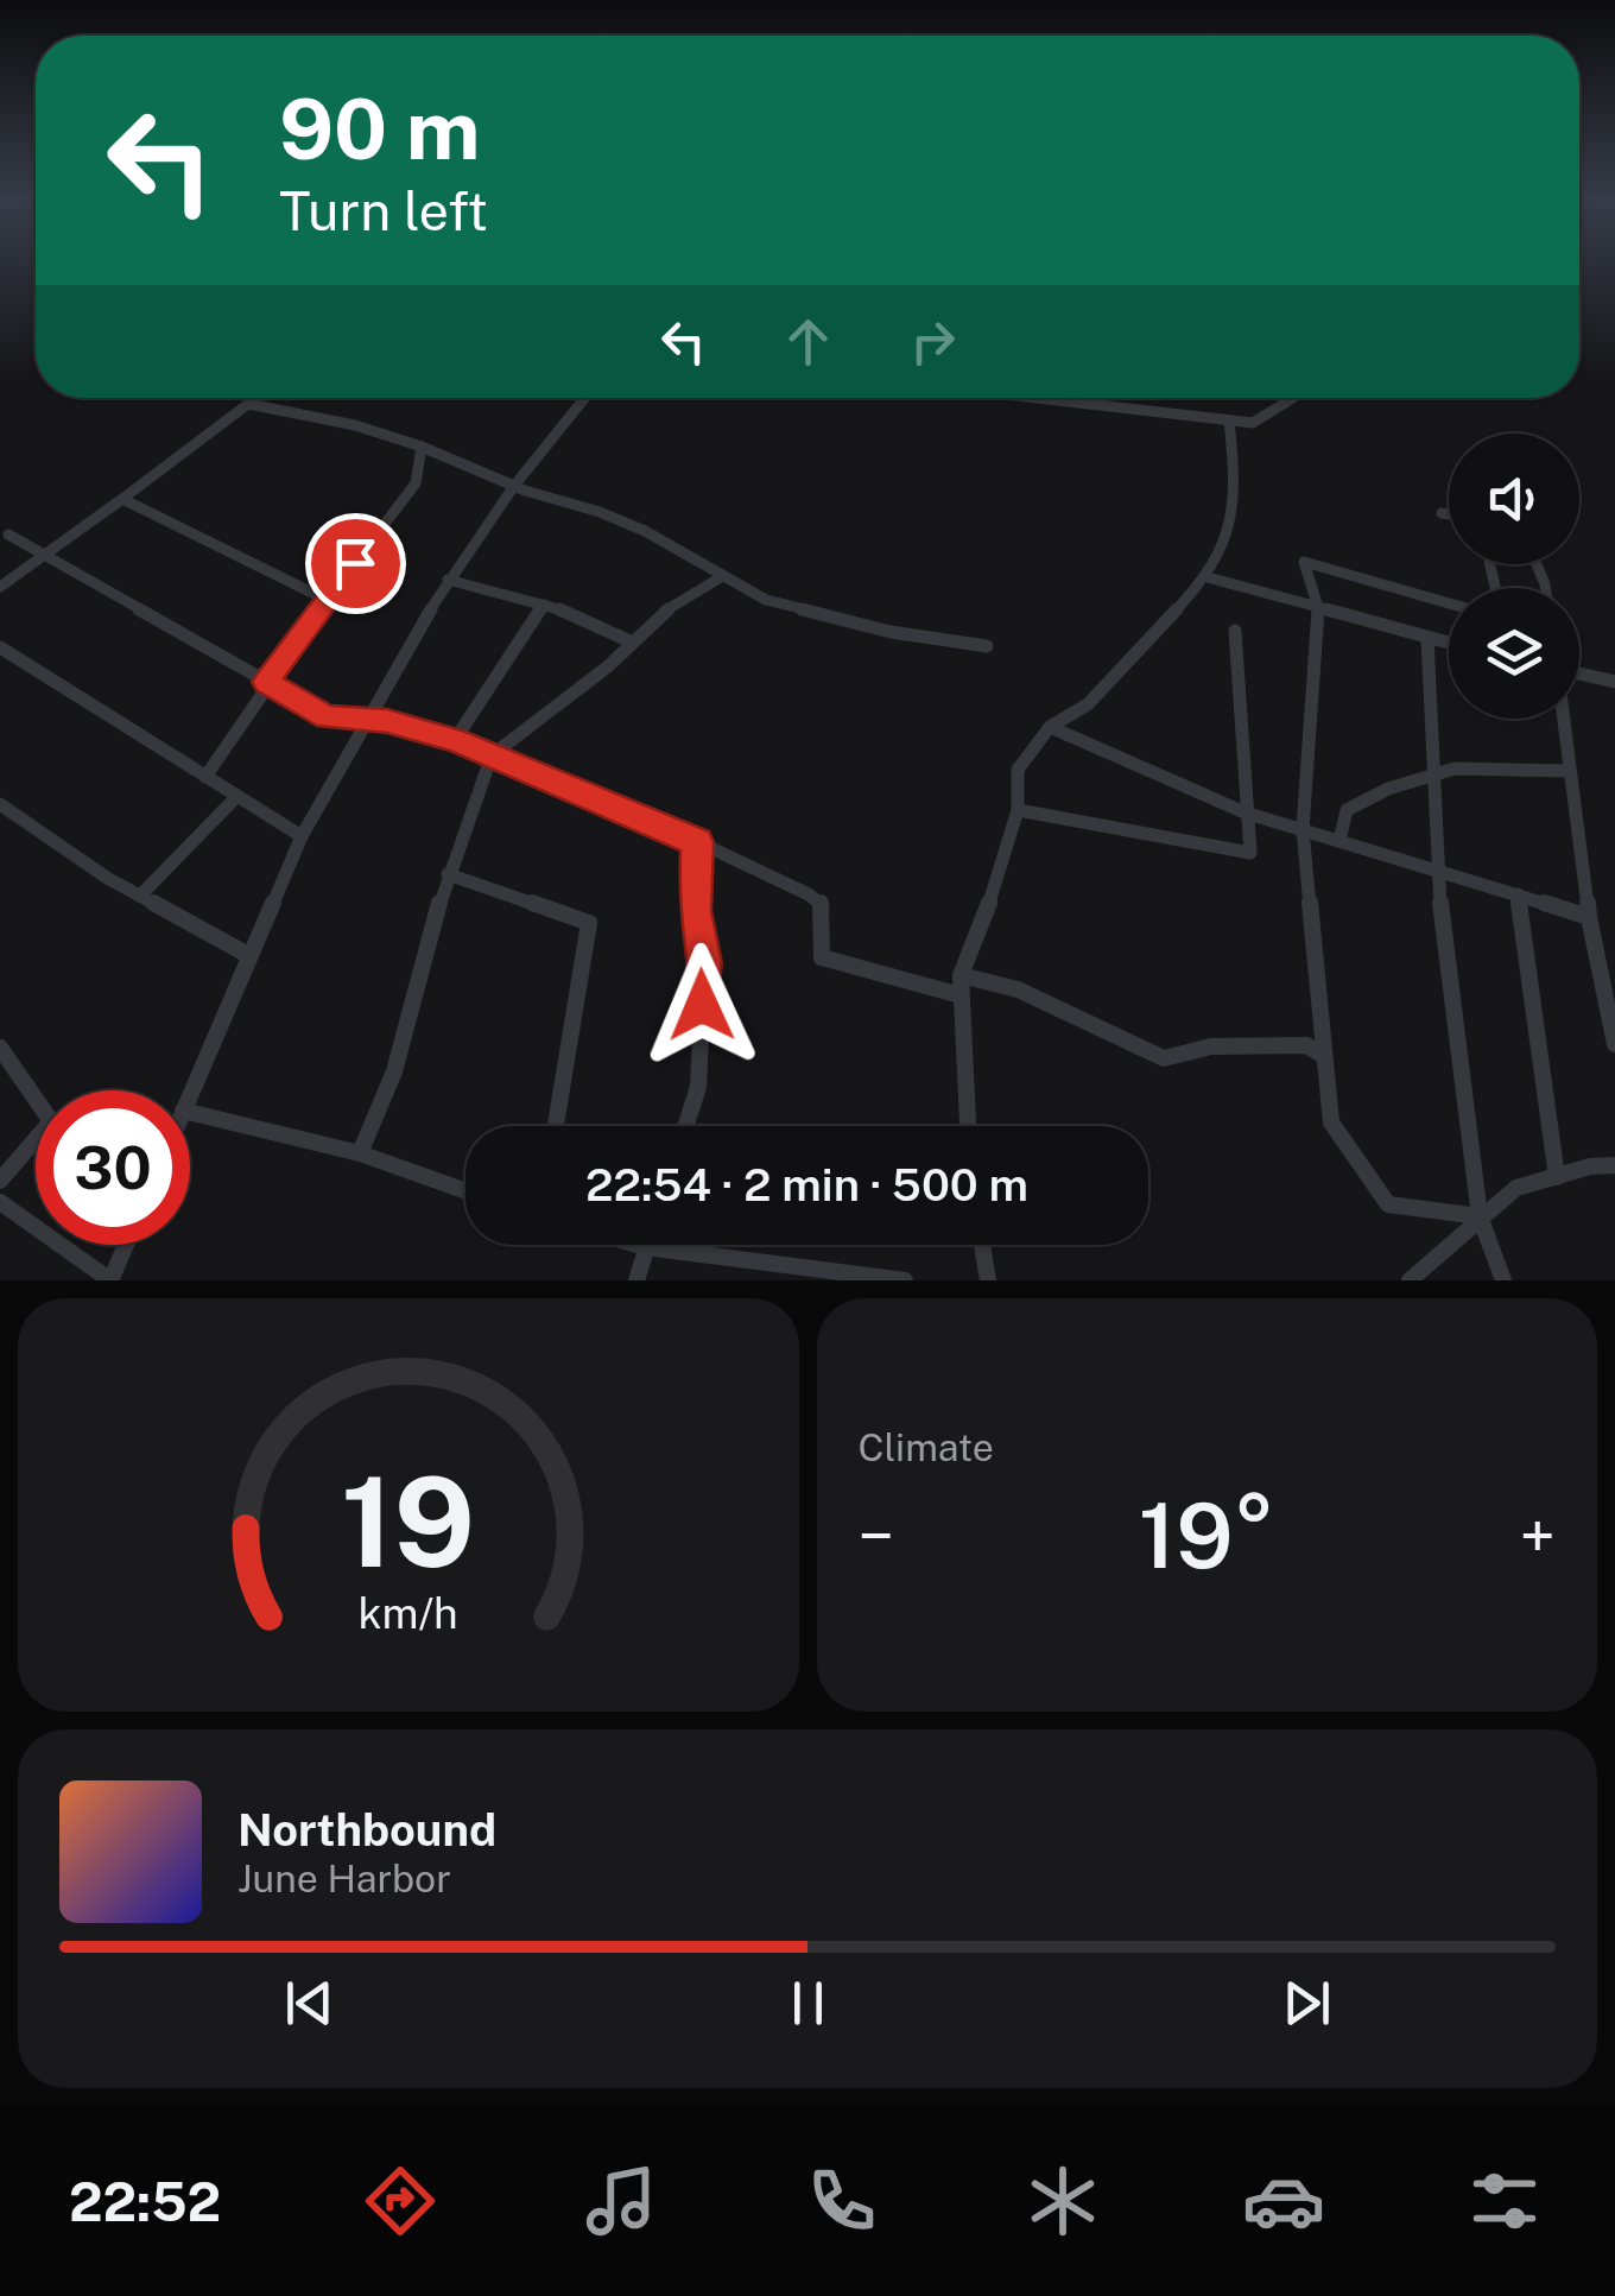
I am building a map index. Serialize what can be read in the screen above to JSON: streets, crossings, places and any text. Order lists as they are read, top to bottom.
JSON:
{
  "page": {
    "turn": ["90 m", "Turn left"],
    "limit": "30",
    "trip": "22:54 · 2 min · 500 m",
    "tile": "Climate",
    "heat": ["−", "19°", "+"],
    "song": ["Northbound", "June Harbor"],
    "tabs": "22:52",
    "gauge": ["19", "km/h"]
  }
}
